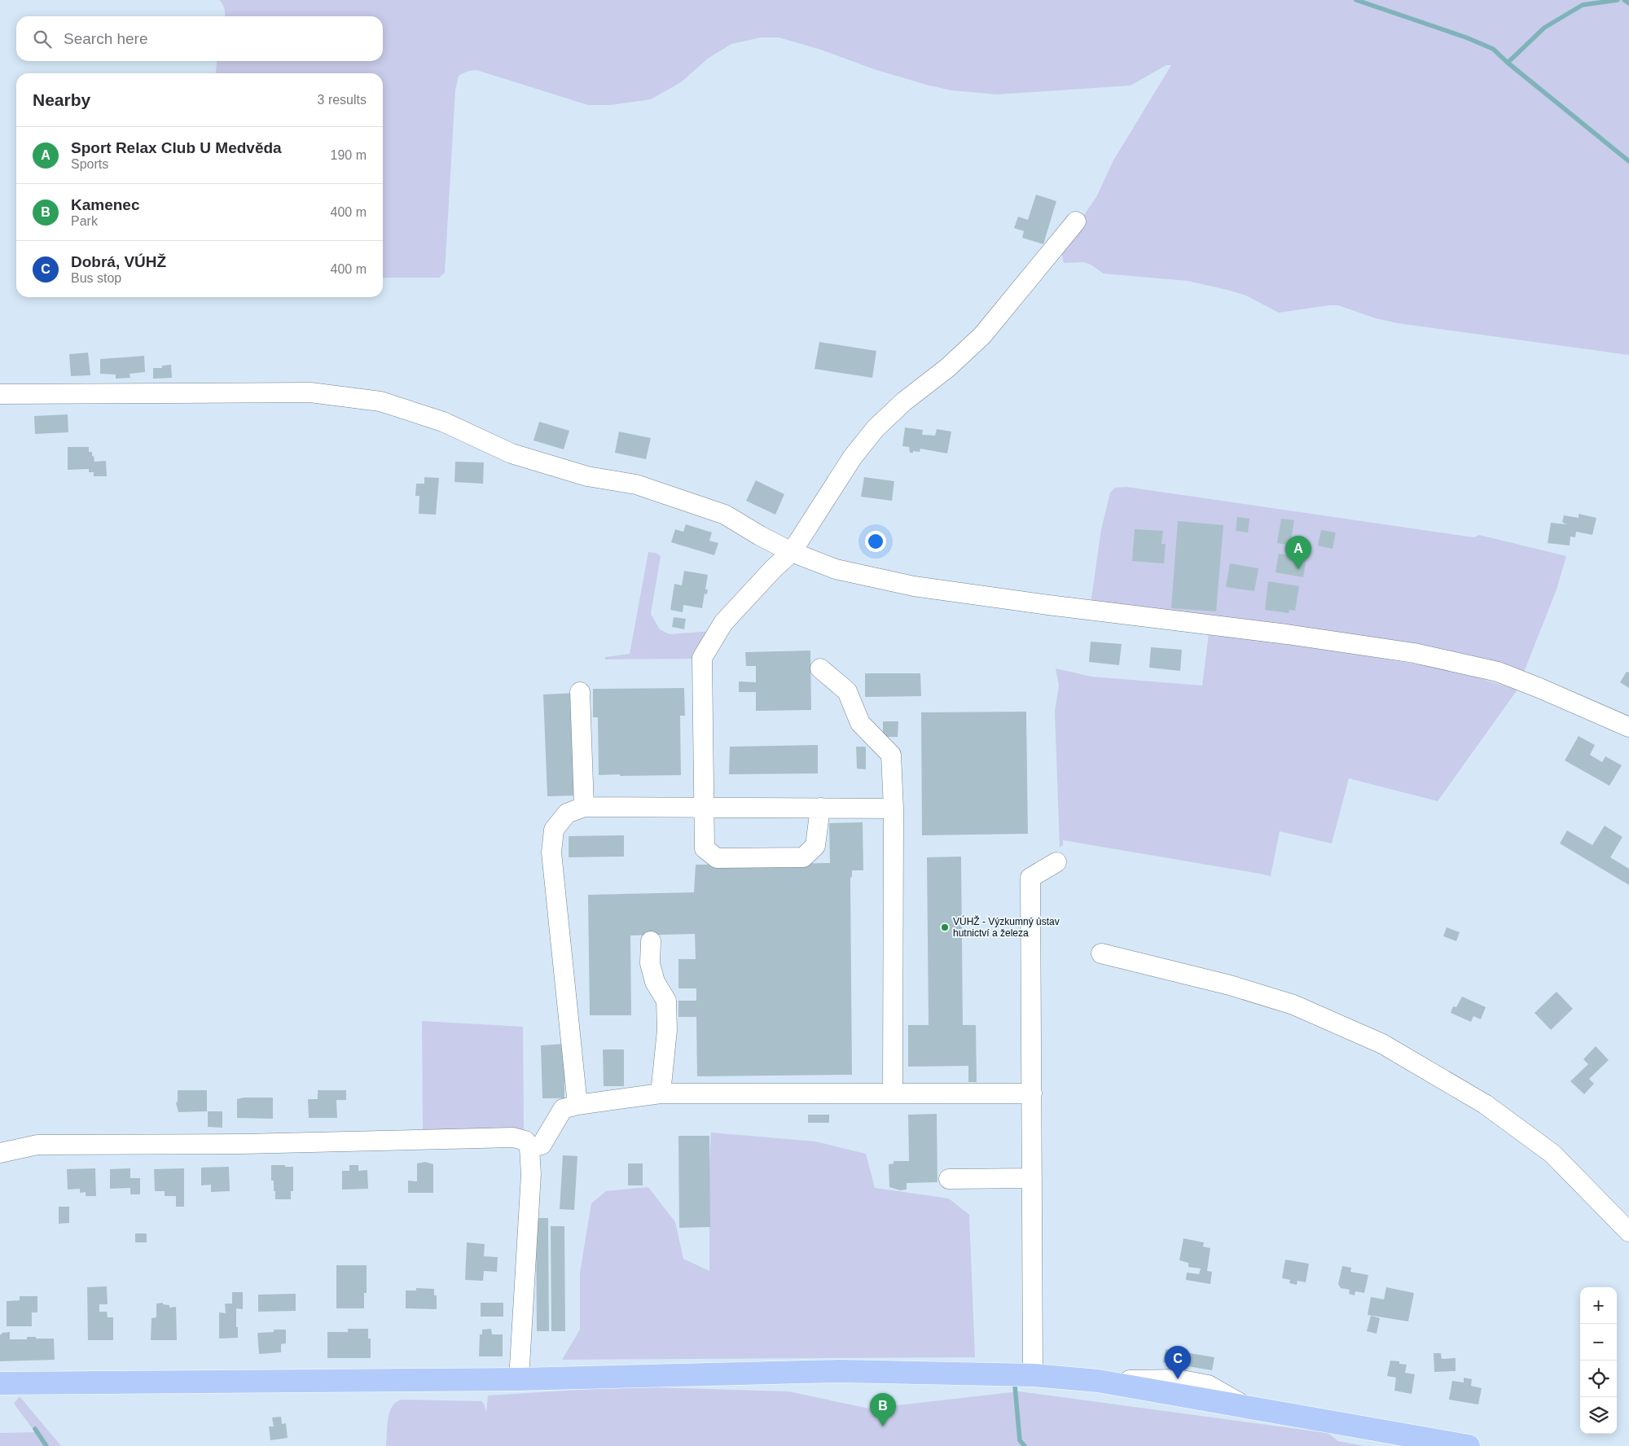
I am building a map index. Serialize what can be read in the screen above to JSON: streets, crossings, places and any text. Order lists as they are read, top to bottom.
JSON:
{
  "places": ["VÚHŽ - Výzkumný ústav hutnictví a železa"],
  "page": {
    "search": "Search here",
    "heading": ["Nearby", "3 results"],
    "list": [
      {
        "mark": "A",
        "name": "Sport Relax Club U Medvěda",
        "note": "Sports",
        "value": "190 m"
      },
      {
        "mark": "B",
        "name": "Kamenec",
        "note": "Park",
        "value": "400 m"
      },
      {
        "mark": "C",
        "name": "Dobrá, VÚHŽ",
        "note": "Bus stop",
        "value": "400 m"
      }
    ],
    "pins": ["A", "C", "B"],
    "map_buttons": ["+", "−"]
  }
}
